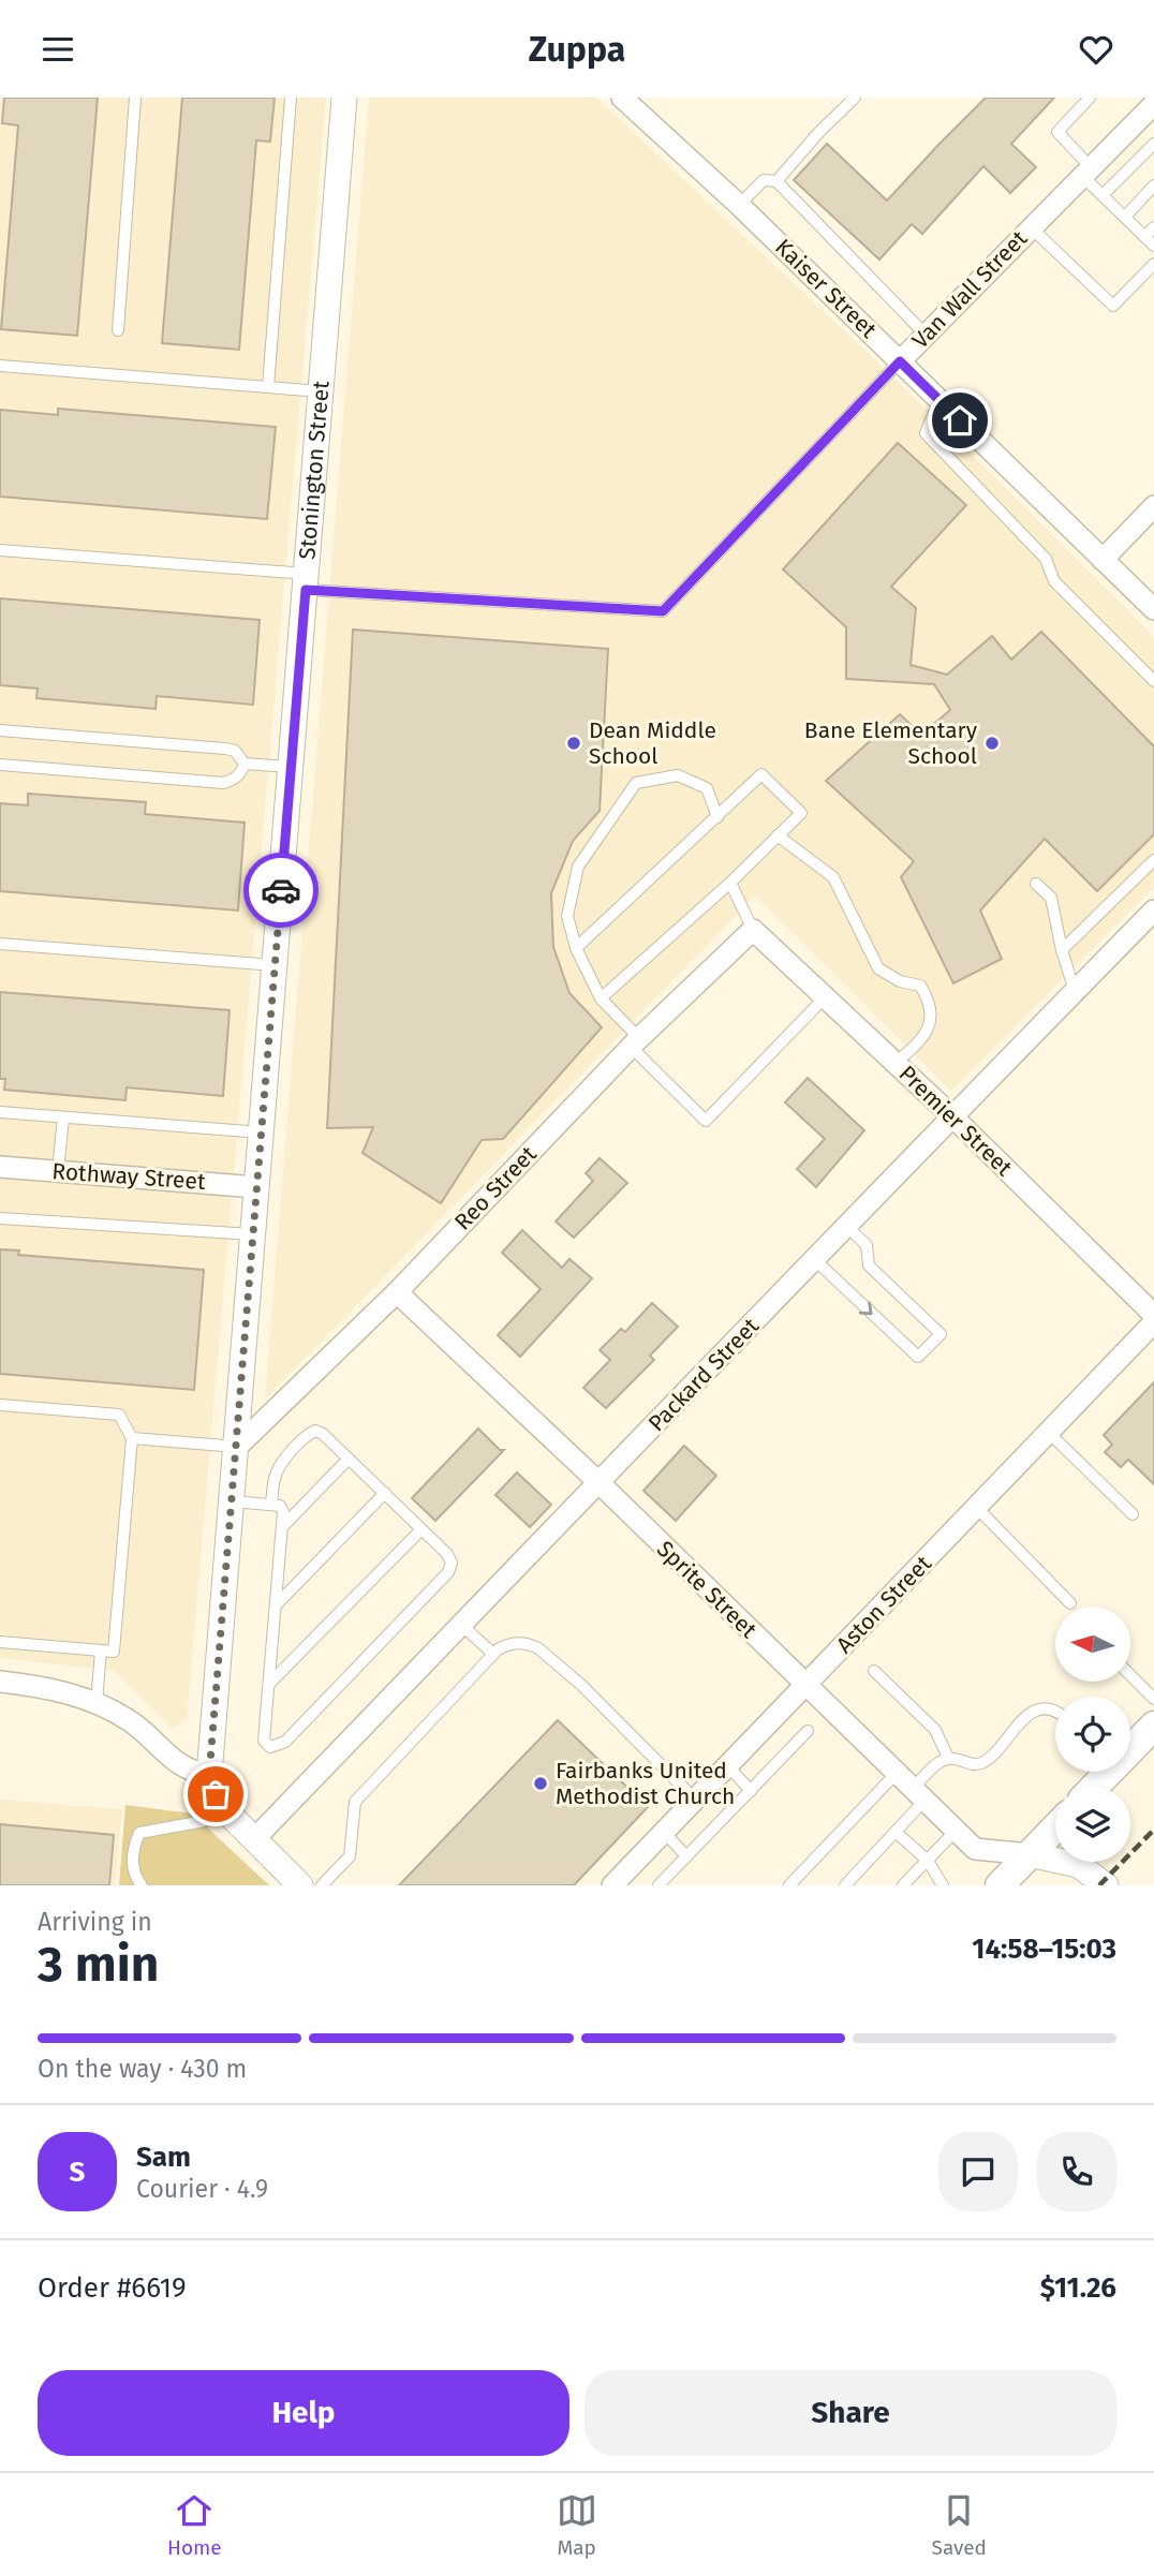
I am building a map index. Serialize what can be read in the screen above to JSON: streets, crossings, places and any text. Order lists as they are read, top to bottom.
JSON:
{
  "streets": {
    "street": [
      "Kaiser Street",
      "Van Wall Street",
      "Stonington Street",
      "Premier Street",
      "Rothway Street",
      "Reo Street",
      "Packard Street",
      "Sprite Street",
      "Aston Street"
    ]
  },
  "crossings": [
    ["Kaiser Street", "Van Wall Street"],
    ["Van Wall Street", "Stonington Street"],
    ["Stonington Street", "Rothway Street"],
    ["Stonington Street", "Reo Street"],
    ["Stonington Street", "Packard Street"],
    ["Premier Street", "Reo Street"],
    ["Premier Street", "Packard Street"],
    ["Reo Street", "Sprite Street"],
    ["Packard Street", "Sprite Street"],
    ["Sprite Street", "Aston Street"]
  ],
  "places": ["Dean Middle School", "Bane Elementary School", "Fairbanks United Methodist Church"],
  "north": "left",
  "page": {
    "header": "Zuppa",
    "heading": ["3 min", "Arriving in", "14:58–15:03"],
    "panel": [
      "Sam",
      "Courier · 4.9",
      "Order #6619",
      "$11.26"
    ],
    "bar": "On the way · 430 m",
    "round": "S",
    "buttons": ["Help", "Share"],
    "tabs": ["Home", "Map", "Saved"]
  }
}
